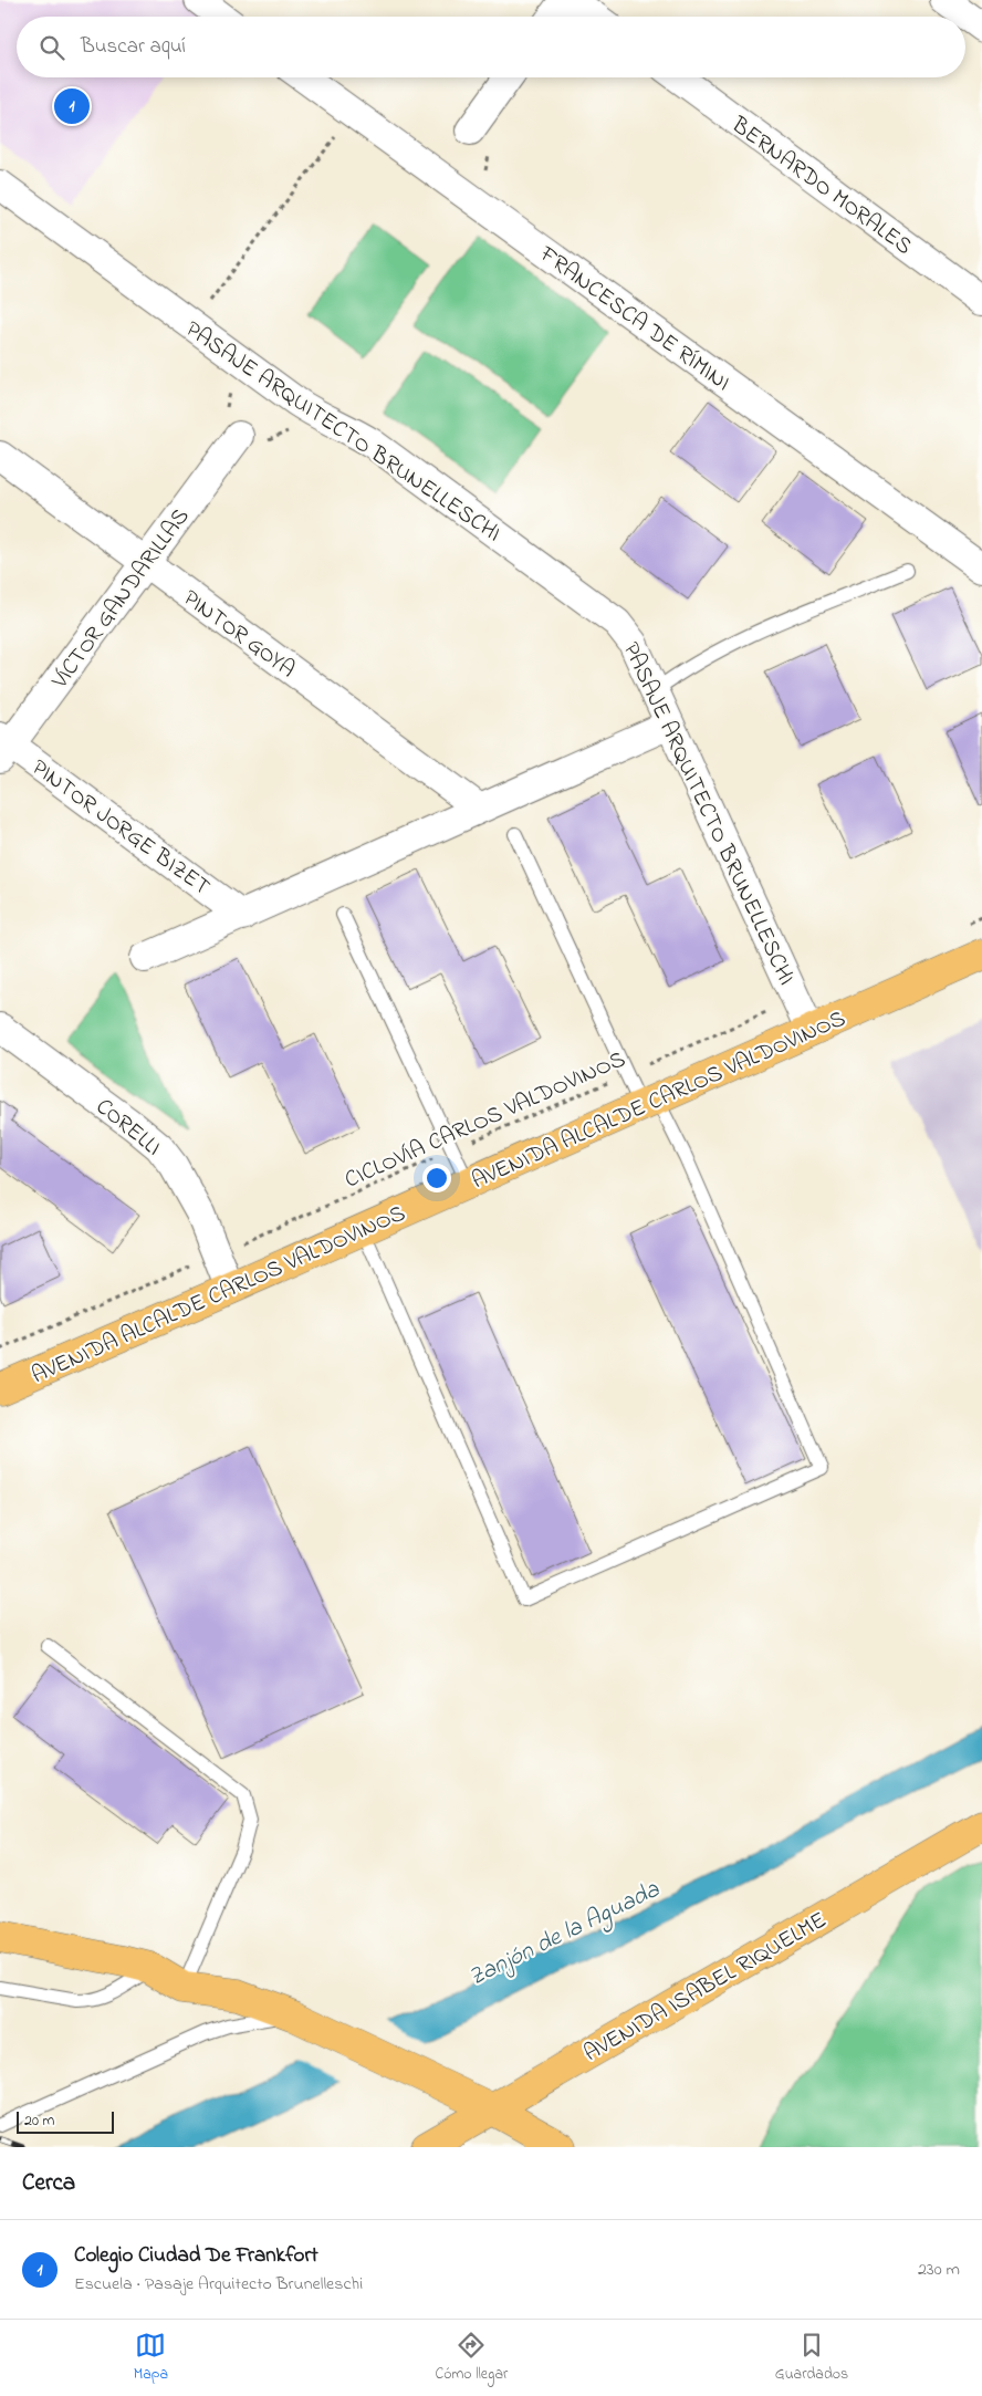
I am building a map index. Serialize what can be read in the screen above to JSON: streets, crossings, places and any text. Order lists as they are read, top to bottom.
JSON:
{
  "streets": {
    "main road": ["AVENIDA ALCALDE CARLOS VALDOVINOS", "AVENIDA ISABEL RIQUELME"],
    "street": [
      "BERNARDO MORALES",
      "FRANCESCA DE RÍMINI",
      "PASAJE ARQUITECTO BRUNELLESCHI",
      "VÍCTOR GANDARILLAS",
      "PINTOR GOYA",
      "PINTOR JORGE BIZET",
      "CORELLI"
    ],
    "path": ["CICLOVÍA CARLOS VALDOVINOS"]
  },
  "crossings": [
    ["PASAJE ARQUITECTO BRUNELLESCHI", "AVENIDA ALCALDE CARLOS VALDOVINOS"],
    ["PASAJE ARQUITECTO BRUNELLESCHI", "CICLOVÍA CARLOS VALDOVINOS"],
    ["VÍCTOR GANDARILLAS", "PINTOR GOYA"],
    ["VÍCTOR GANDARILLAS", "PINTOR JORGE BIZET"],
    ["AVENIDA ALCALDE CARLOS VALDOVINOS", "CORELLI"],
    ["CICLOVÍA CARLOS VALDOVINOS", "CORELLI"]
  ],
  "water": ["Zanjón de la Aguada"],
  "scale_bar": "20 m",
  "page": {
    "search": "Buscar aquí",
    "pins": "1",
    "scale": "20 m",
    "heading": "Cerca",
    "list": [
      {
        "mark": "1",
        "name": "Colegio Ciudad De Frankfort",
        "note": "Escuela · Pasaje Arquitecto Brunelleschi",
        "value": "230 m"
      }
    ],
    "nav": ["Mapa", "Cómo llegar", "Guardados"]
  }
}
